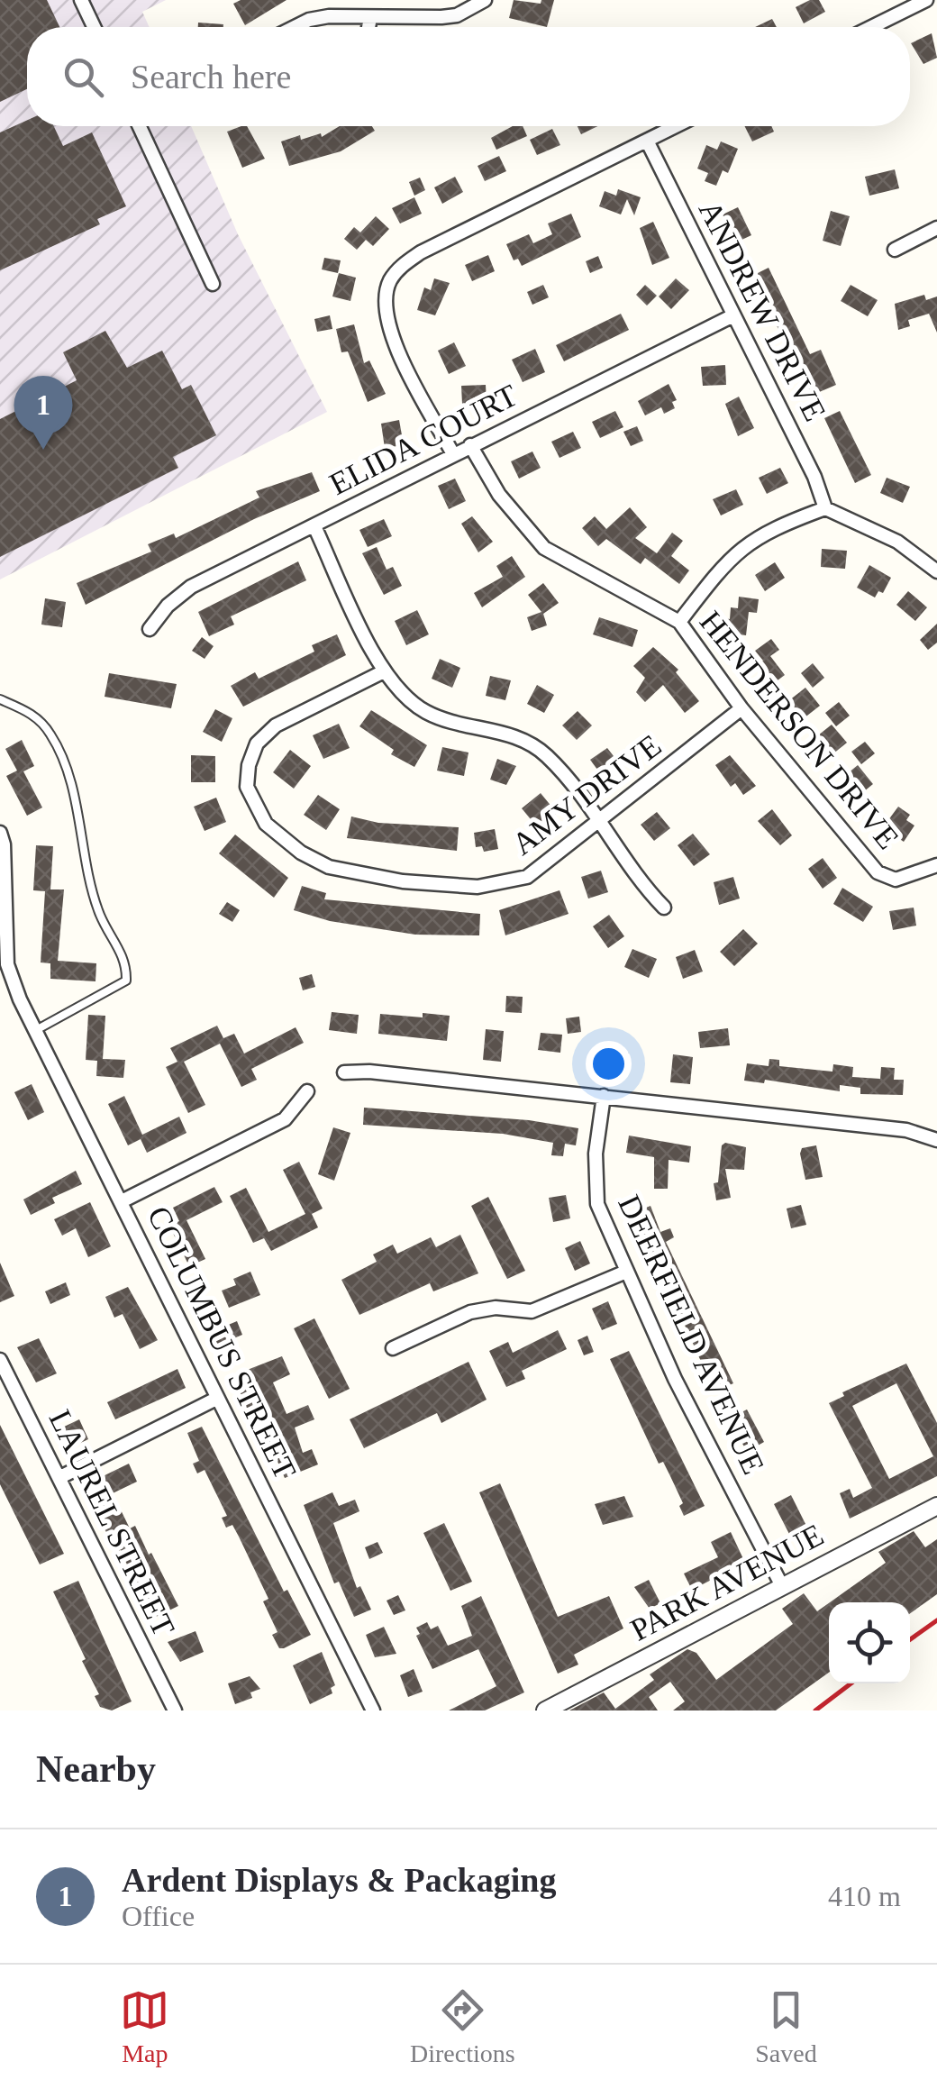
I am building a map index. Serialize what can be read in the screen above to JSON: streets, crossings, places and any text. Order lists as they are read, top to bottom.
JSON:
{
  "streets": {
    "street": [
      "ANDREW DRIVE",
      "ELIDA COURT",
      "HENDERSON DRIVE",
      "AMY DRIVE",
      "DEERFIELD AVENUE",
      "COLUMBUS STREET",
      "LAUREL STREET",
      "PARK AVENUE"
    ]
  },
  "crossings": [
    ["ANDREW DRIVE", "ELIDA COURT"],
    ["ELIDA COURT", "HENDERSON DRIVE"],
    ["HENDERSON DRIVE", "AMY DRIVE"],
    ["DEERFIELD AVENUE", "PARK AVENUE"]
  ],
  "page": {
    "search": "Search here",
    "pins": "1",
    "heading": "Nearby",
    "list": [
      {
        "mark": "1",
        "name": "Ardent Displays & Packaging",
        "note": "Office",
        "value": "410 m"
      }
    ],
    "nav": ["Map", "Directions", "Saved"]
  }
}
